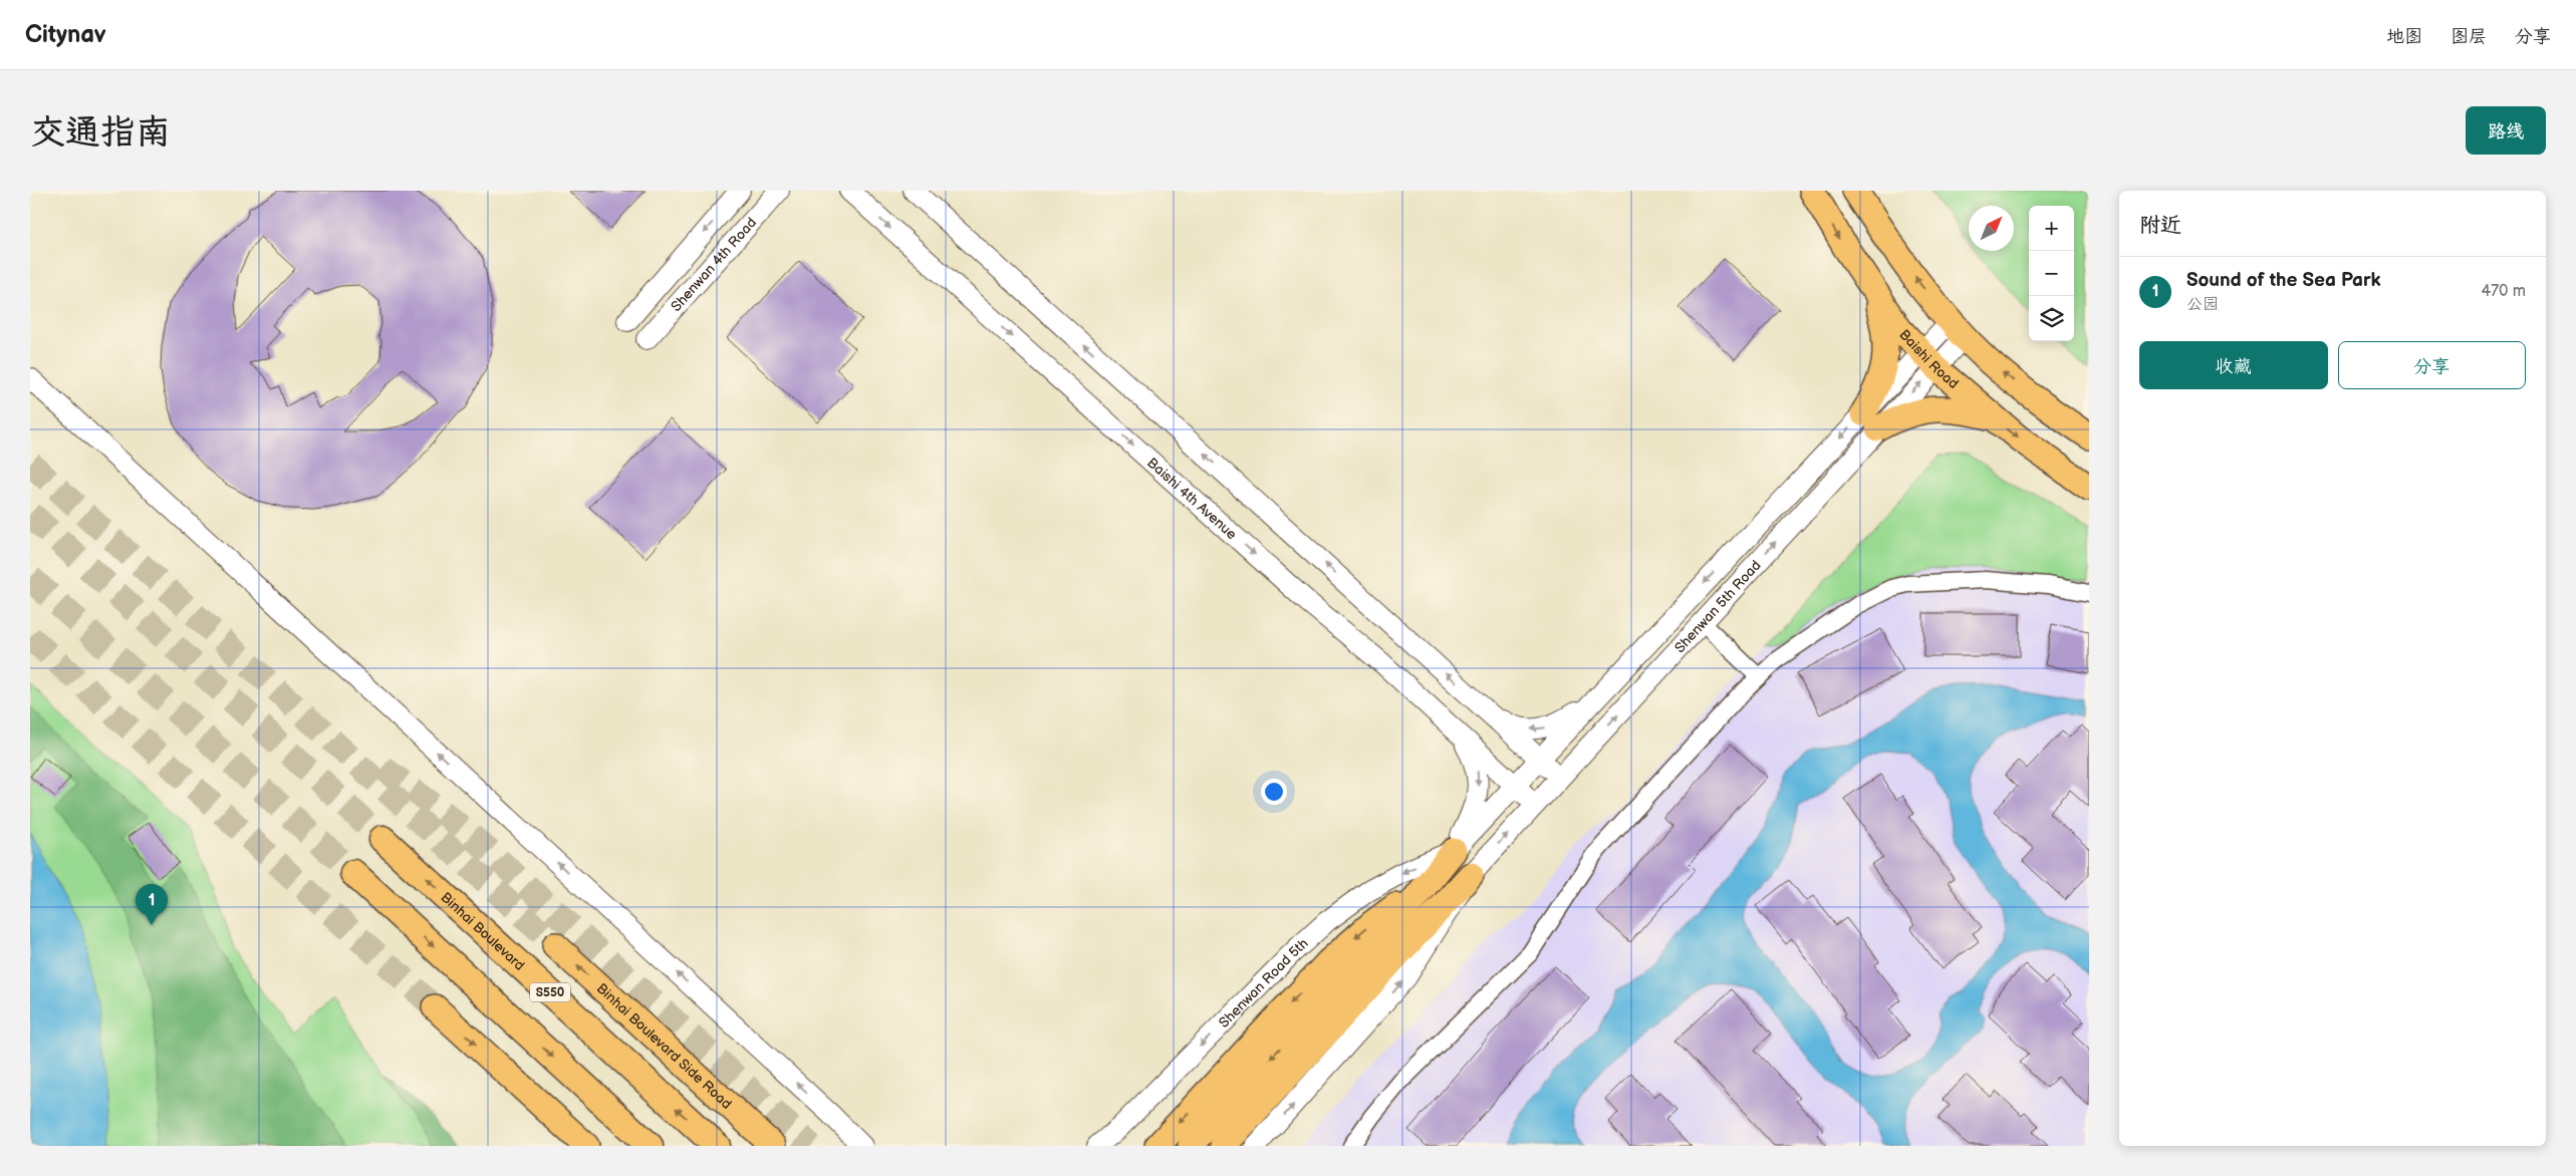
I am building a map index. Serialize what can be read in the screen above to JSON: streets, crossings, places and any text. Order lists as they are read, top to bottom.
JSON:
{
  "streets": {
    "highway": ["Binhai Boulevard", "S550"],
    "main road": ["Baishi Road", "Binhai Boulevard Side Road"],
    "street": [
      "Shenwan 4th Road",
      "Baishi 4th Avenue",
      "Shenwan 5th Road",
      "Shenwan Road 5th"
    ]
  },
  "crossings": [
    ["Baishi Road", "Shenwan 5th Road"],
    ["Baishi 4th Avenue", "Shenwan 5th Road"],
    ["Shenwan 5th Road", "Shenwan Road 5th"]
  ],
  "north": "top right",
  "page": {
    "header": "Citynav",
    "nav": ["地图", "图层", "分享"],
    "buttons": [
      "路线",
      ["收藏", "分享"]
    ],
    "title": "交通指南",
    "heading": "附近",
    "map_buttons": ["+", "−"],
    "list": [
      {
        "mark": "1",
        "name": "Sound of the Sea Park",
        "note": "公园",
        "value": "470 m"
      }
    ],
    "pins": "1"
  }
}
